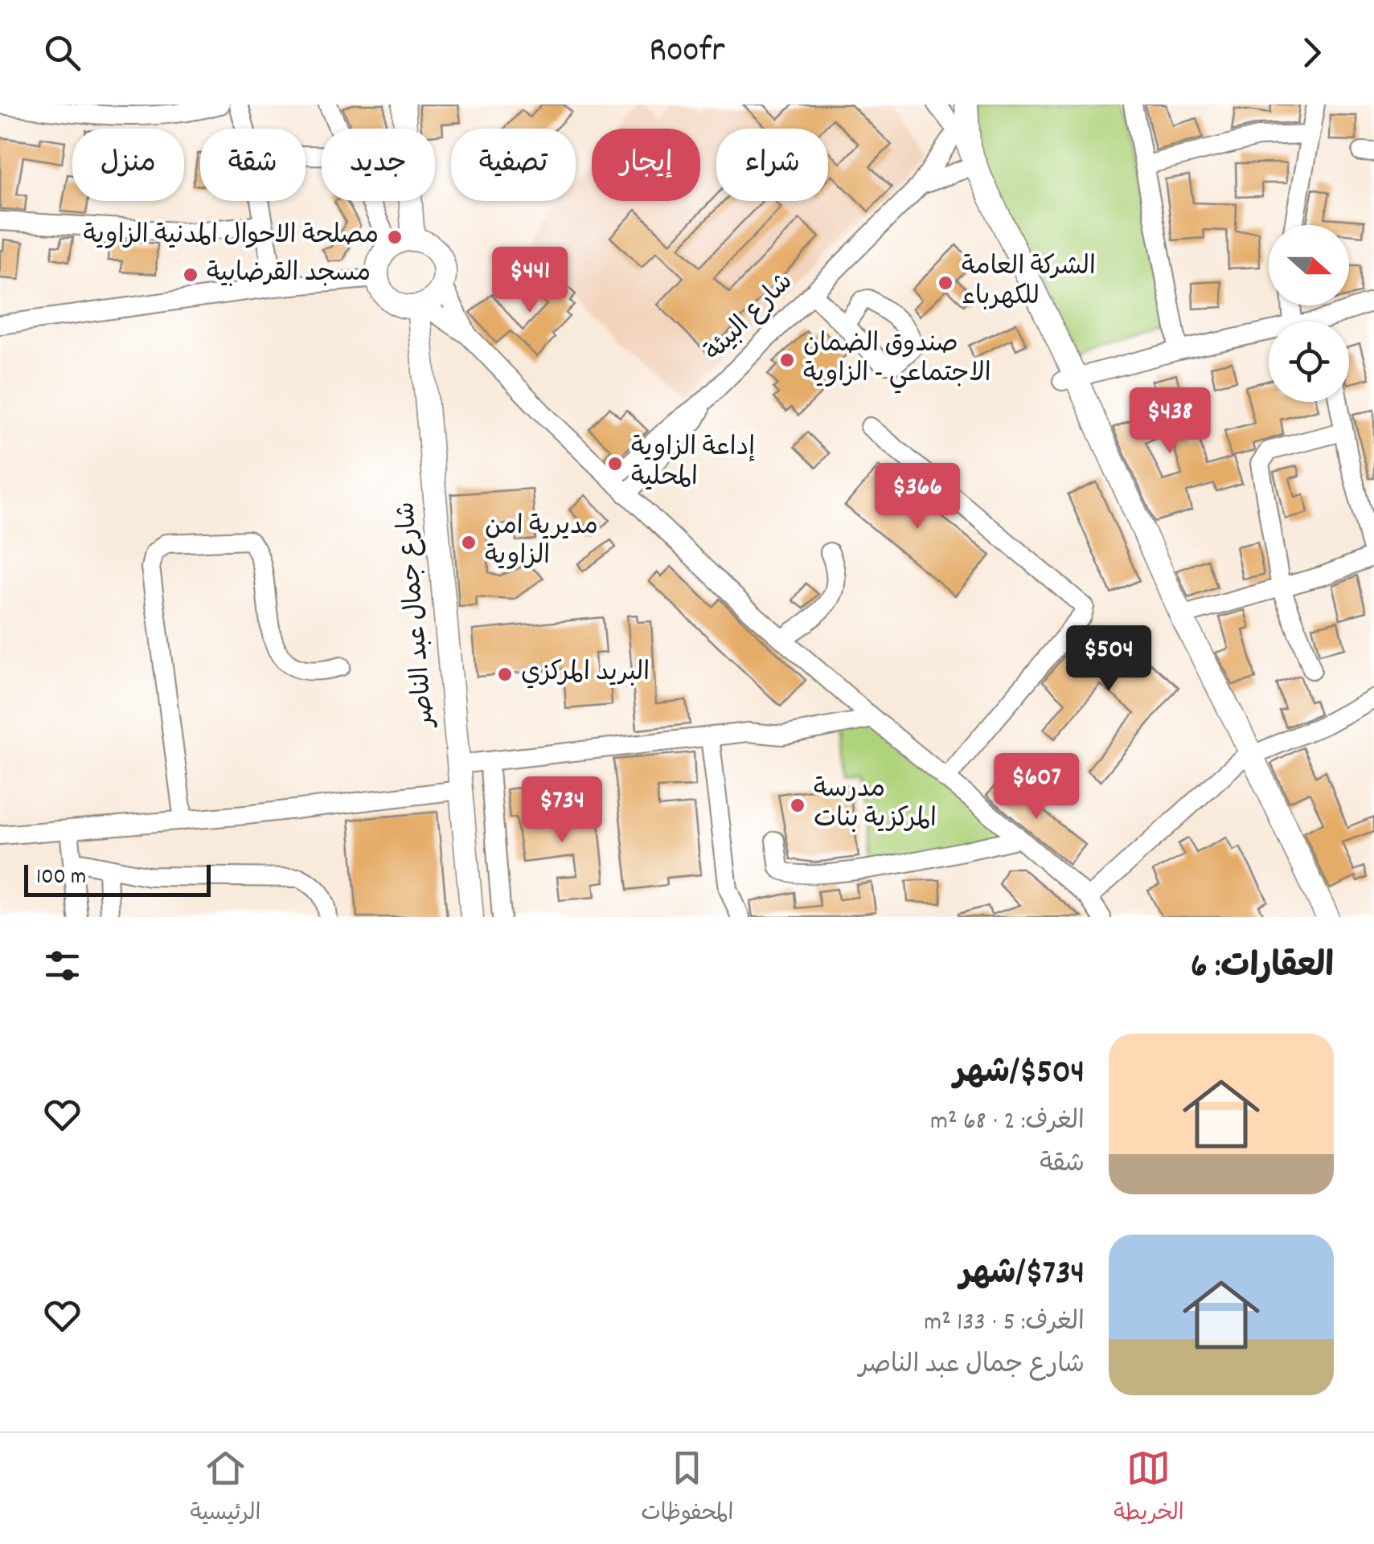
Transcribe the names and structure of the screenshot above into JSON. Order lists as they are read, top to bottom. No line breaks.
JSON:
{"streets":{"main road":["شارع جمال عبد الناصر"],"street":["شارع البيئة"]},"places":["مصلحة الاحوال المدنية الزاوية","مسجد القرضابية","الشركة العامة للكهرباء","صندوق الضمان الاجتماعي - الزاوية","إداعة الزاوية المحلية","مديرية امن الزاوية","البريد المركزي","مدرسة المركزية بنات"],"scale_bar":"100 m","north":"right","page":{"header":"Roofr","chip":["شراء","إيجار","تصفية","جديد","شقة","منزل"],"price":["$441","$438","$366","$504","$607","$734"],"scale":"100 m","heading":"العقارات: 6","list":[{"name":"$504/شهر","note":"الغرف: 2 · 68 m² · شقة"},{"name":"$734/شهر","note":"الغرف: 5 · 133 m² · شارع جمال عبد الناصر"}],"tabs":["الخريطة","المحفوظات","الرئيسية"]}}
